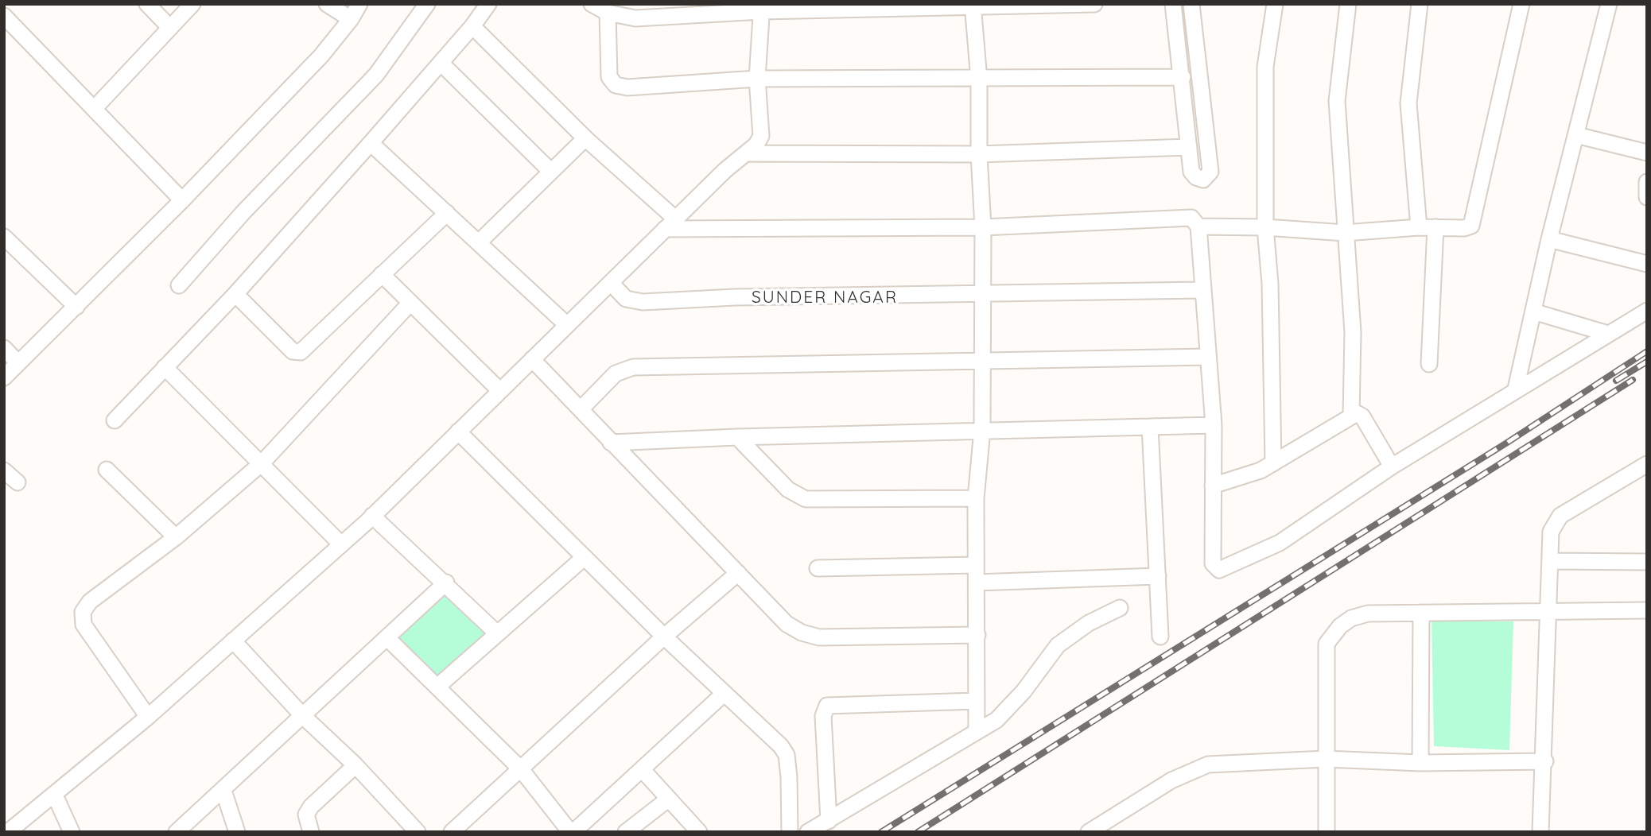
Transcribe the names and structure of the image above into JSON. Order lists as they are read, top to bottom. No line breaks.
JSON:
{"districts":["SUNDER NAGAR"]}
